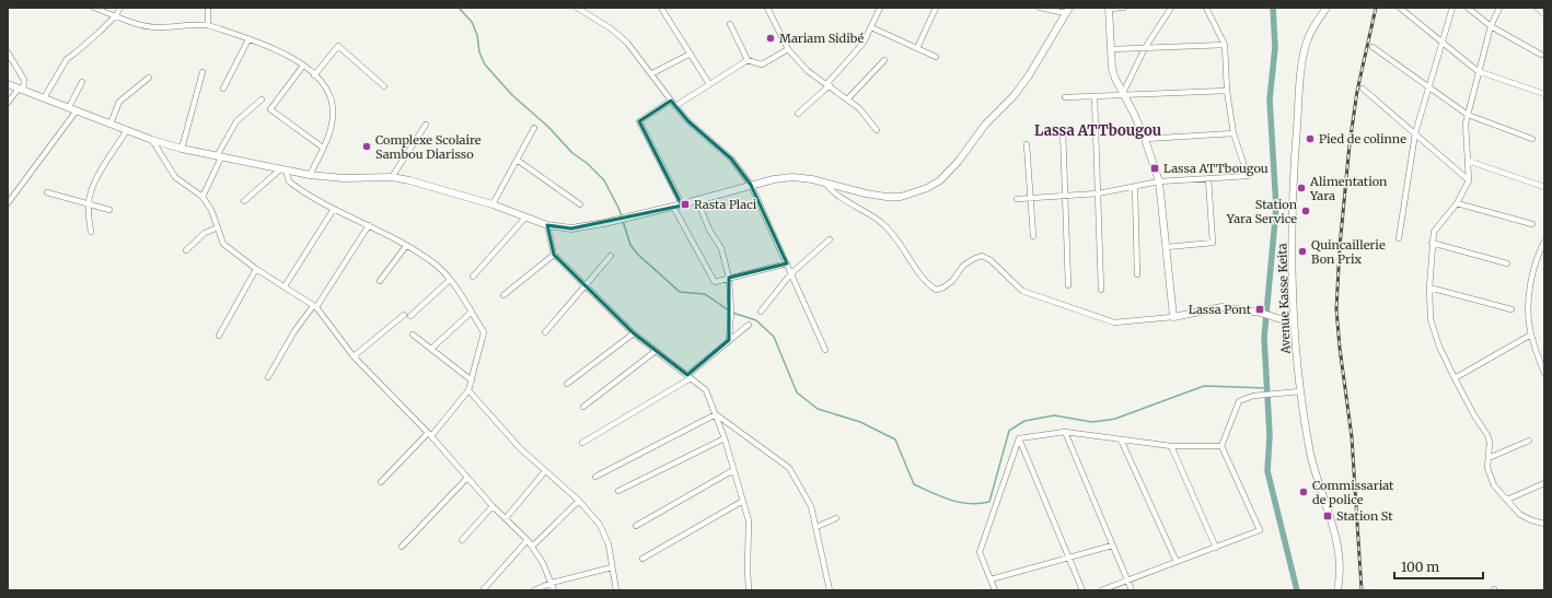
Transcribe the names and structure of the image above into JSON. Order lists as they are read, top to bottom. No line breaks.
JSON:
{"streets":{"street":["Avenue Kasse Keita"]},"districts":["Lassa ATTbougou"],"places":{"other":["Mariam Sidibé","Pied de colinne","Complexe Scolaire Sambou Diarisso","Alimentation Yara","Station Yara Service","Quincaillerie Bon Prix","Commissariat de police"],"transit":["Lassa ATTbougou","Rasta Placi","Lassa Pont","Station St"]},"scale_bar":"100 m"}
